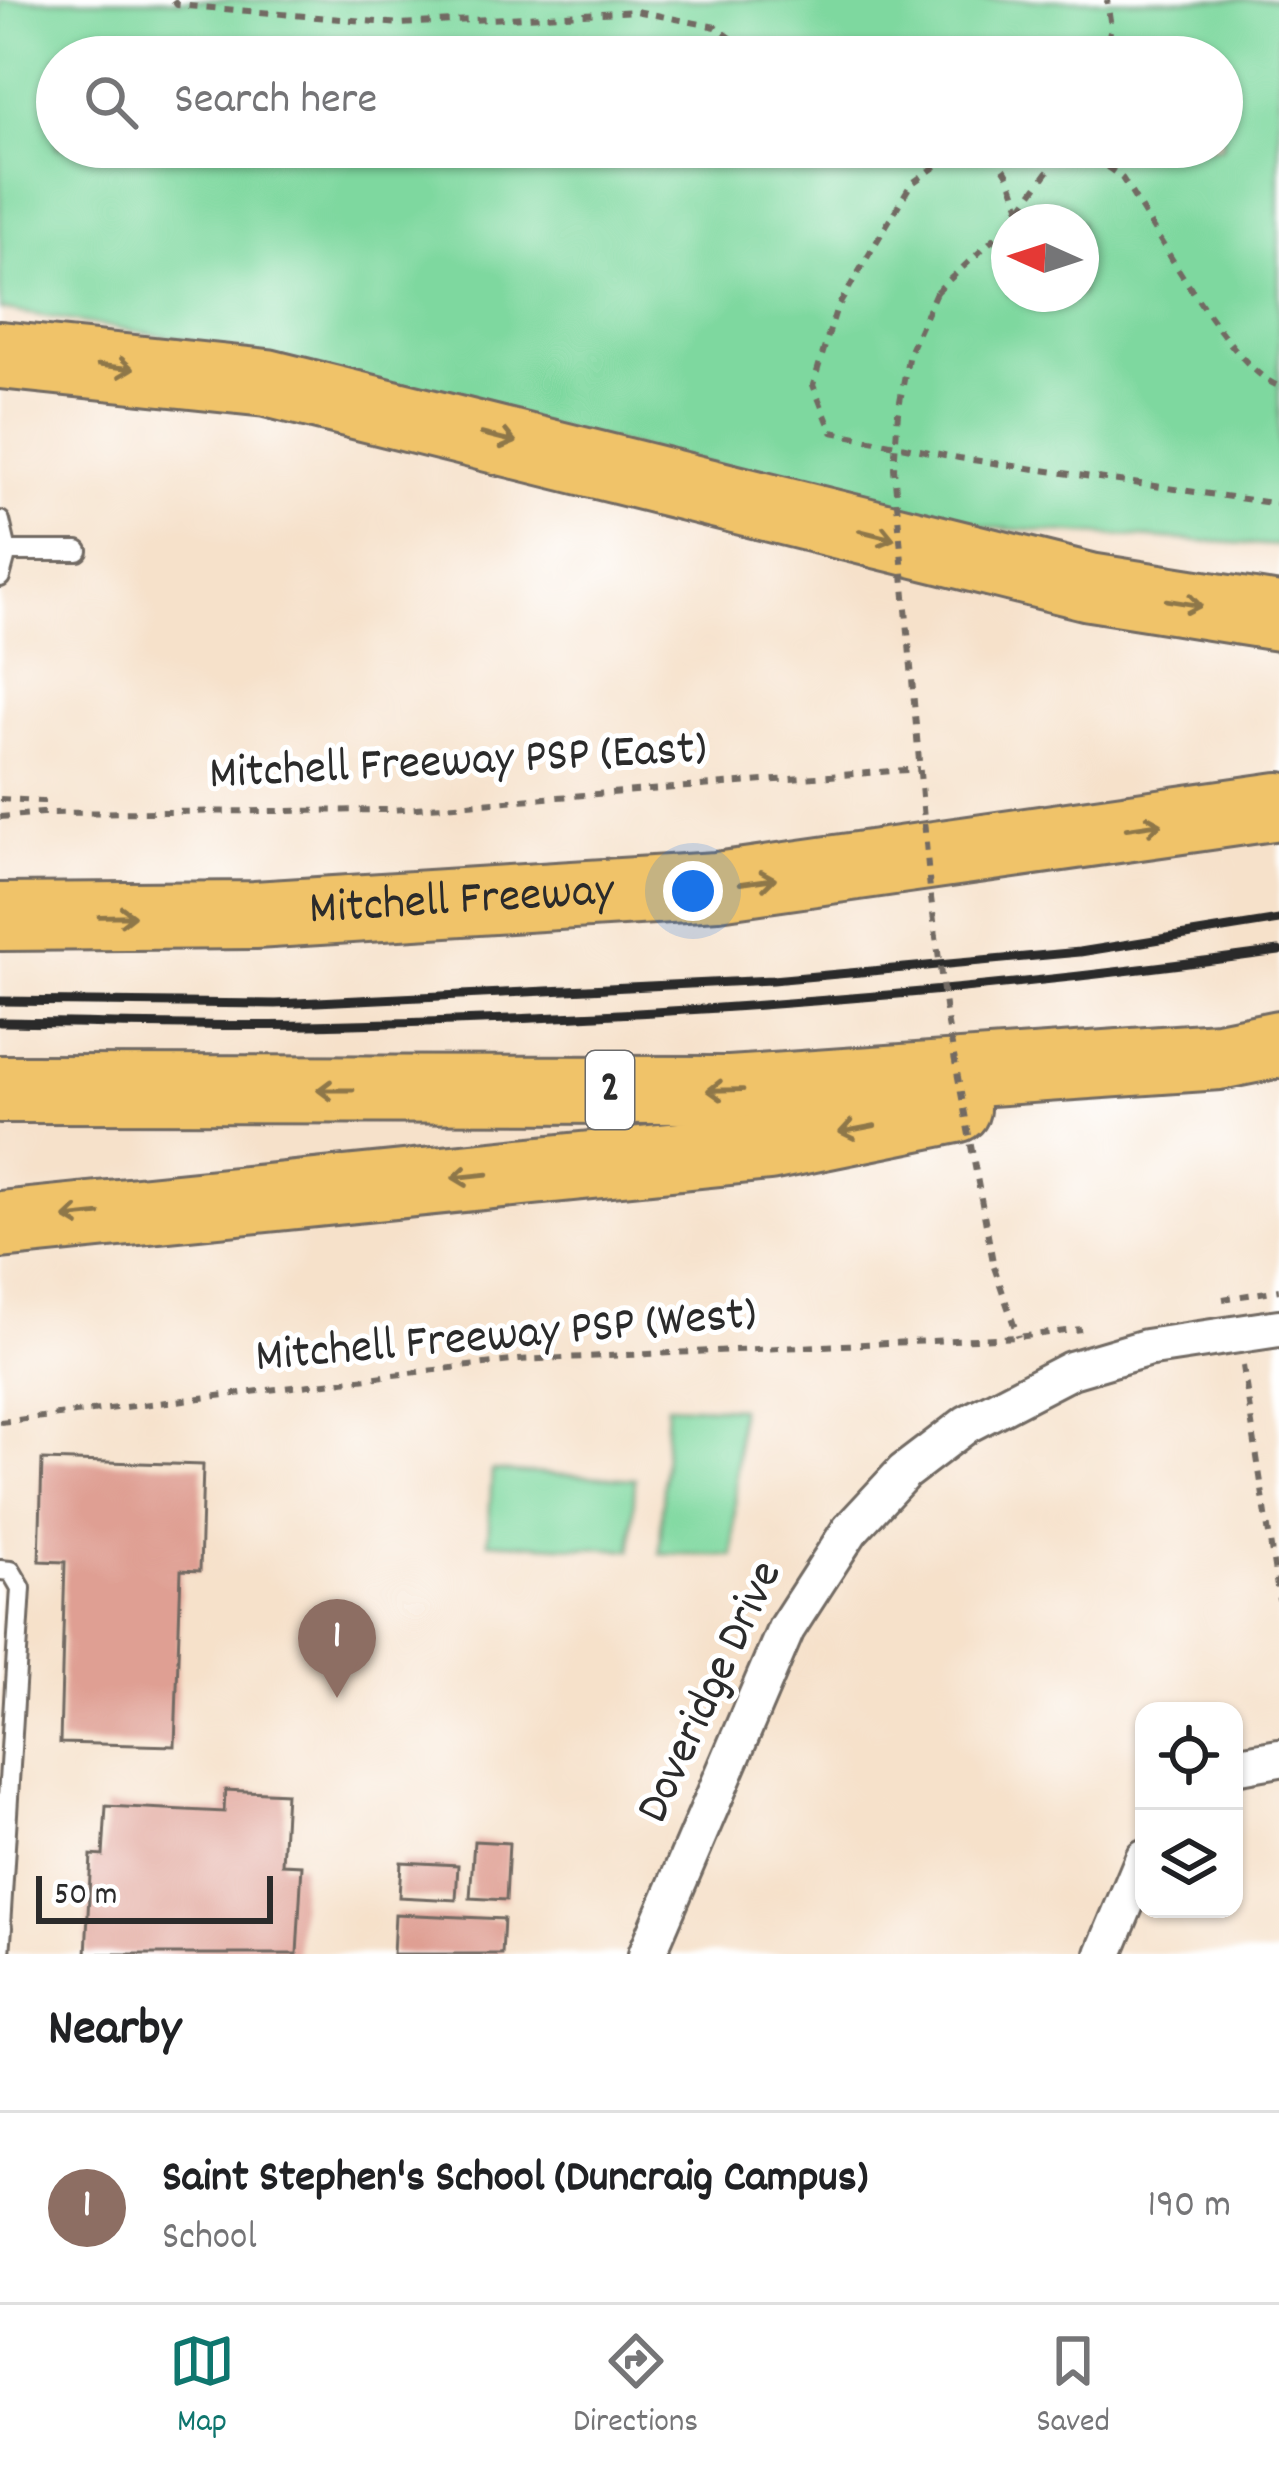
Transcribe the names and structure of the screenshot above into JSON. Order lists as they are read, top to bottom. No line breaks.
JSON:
{"streets":{"highway":["Mitchell Freeway","2"],"street":["Doveridge Drive"],"path":["Mitchell Freeway PSP (East)","Mitchell Freeway PSP (West)"]},"crossings":[["Mitchell Freeway PSP (East)","Mitchell Freeway PSP (West)"]],"scale_bar":"50 m","north":"left","page":{"search":"Search here","pins":"1","scale":"50 m","heading":"Nearby","list":[{"mark":"1","name":"Saint Stephen's School (Duncraig Campus)","note":"School","value":"190 m"}],"nav":["Map","Directions","Saved"]}}
